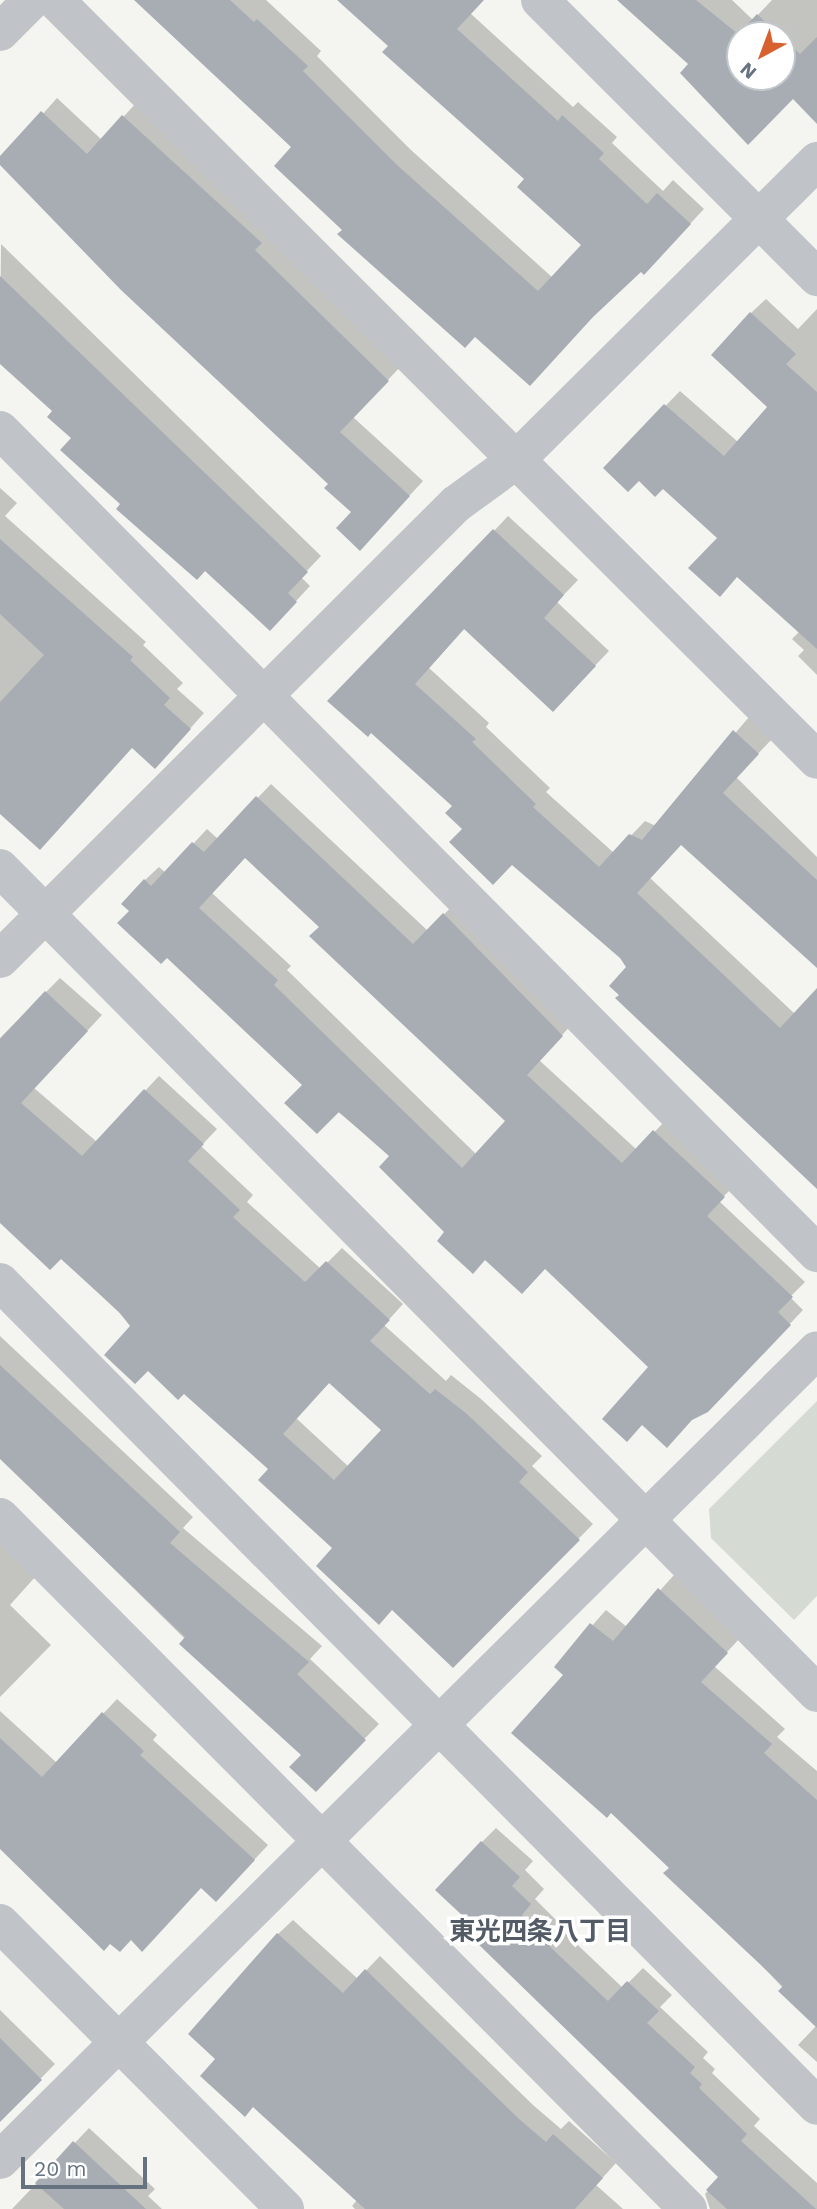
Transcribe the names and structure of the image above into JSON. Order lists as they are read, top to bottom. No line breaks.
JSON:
{"districts":["東光四条八丁目"],"scale_bar":"20 m","north":"bottom left"}
